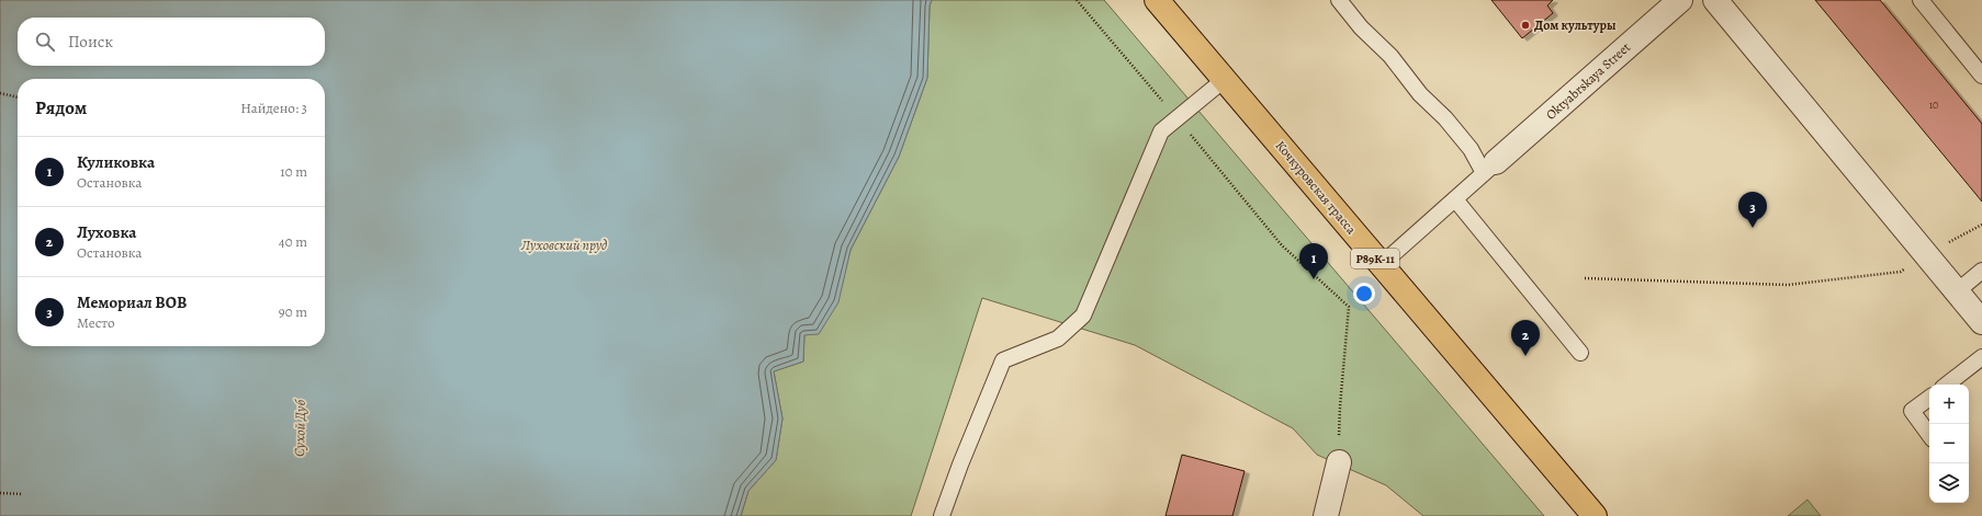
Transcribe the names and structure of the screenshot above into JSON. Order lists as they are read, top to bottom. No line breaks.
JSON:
{"streets":{"main road":["Кочкуровская трасса","Р89К-11"],"street":["Oktyabrskaya Street"]},"water":["Луховский пруд","Сухой Дуб"],"places":["Дом культуры"],"house_numbers":["10"],"page":{"search":"Поиск","heading":["Рядом","Найдено: 3"],"list":[{"mark":"1","name":"Куликовка","note":"Остановка","value":"10 m"},{"mark":"2","name":"Луховка","note":"Остановка","value":"40 m"},{"mark":"3","name":"Мемориал ВОВ","note":"Место","value":"90 m"}],"pins":["3","1","2"],"map_buttons":["+","−"]}}
